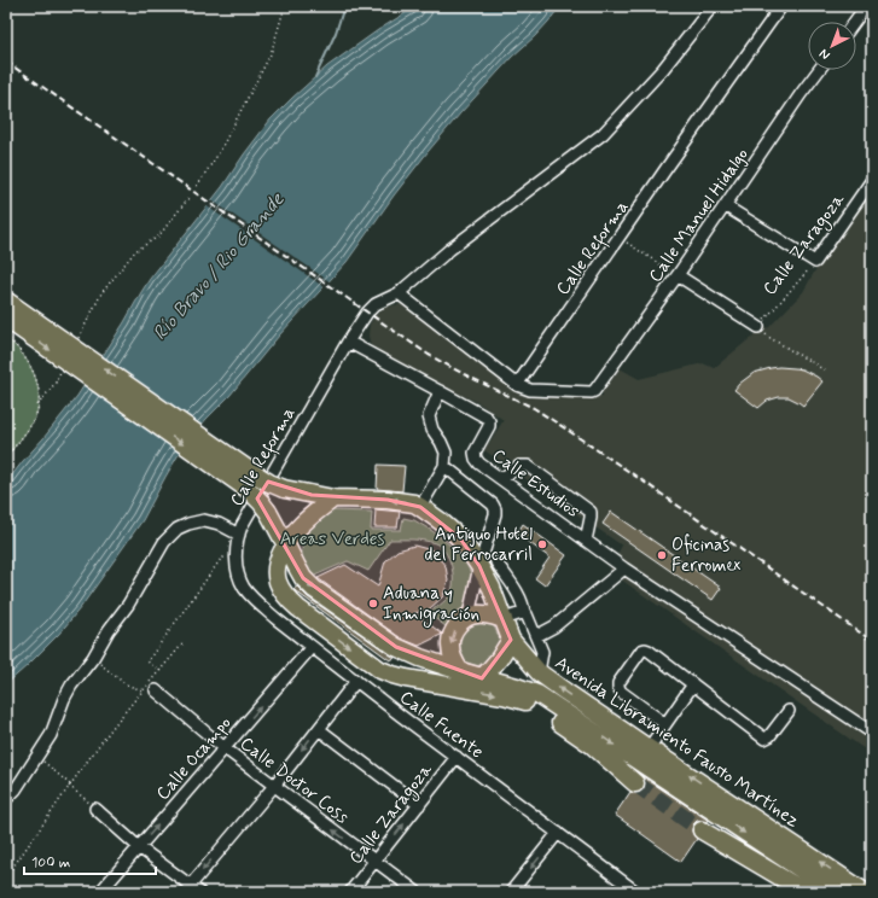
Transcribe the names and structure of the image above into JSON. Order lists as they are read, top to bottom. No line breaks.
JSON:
{"streets":{"highway":["Avenida Libramiento Fausto Martínez"],"street":["Calle Manuel Hidalgo","Calle Zaragoza","Calle Reforma","Calle Estudios","Calle Fuente","Calle Ocampo","Calle Doctor Coss"]},"crossings":[["Calle Manuel Hidalgo","Calle Reforma"],["Calle Zaragoza","Calle Fuente"],["Calle Zaragoza","Calle Doctor Coss"],["Calle Reforma","Calle Estudios"],["Calle Reforma","Calle Fuente"],["Calle Fuente","Calle Ocampo"],["Calle Ocampo","Calle Doctor Coss"]],"water":["Río Bravo / Rio Grande"],"parks":["Areas Verdes"],"places":["Antiguo Hotel del Ferrocarril","Oficinas Ferromex","Aduana y Inmigración"],"scale_bar":"100 m","north":"bottom left"}
